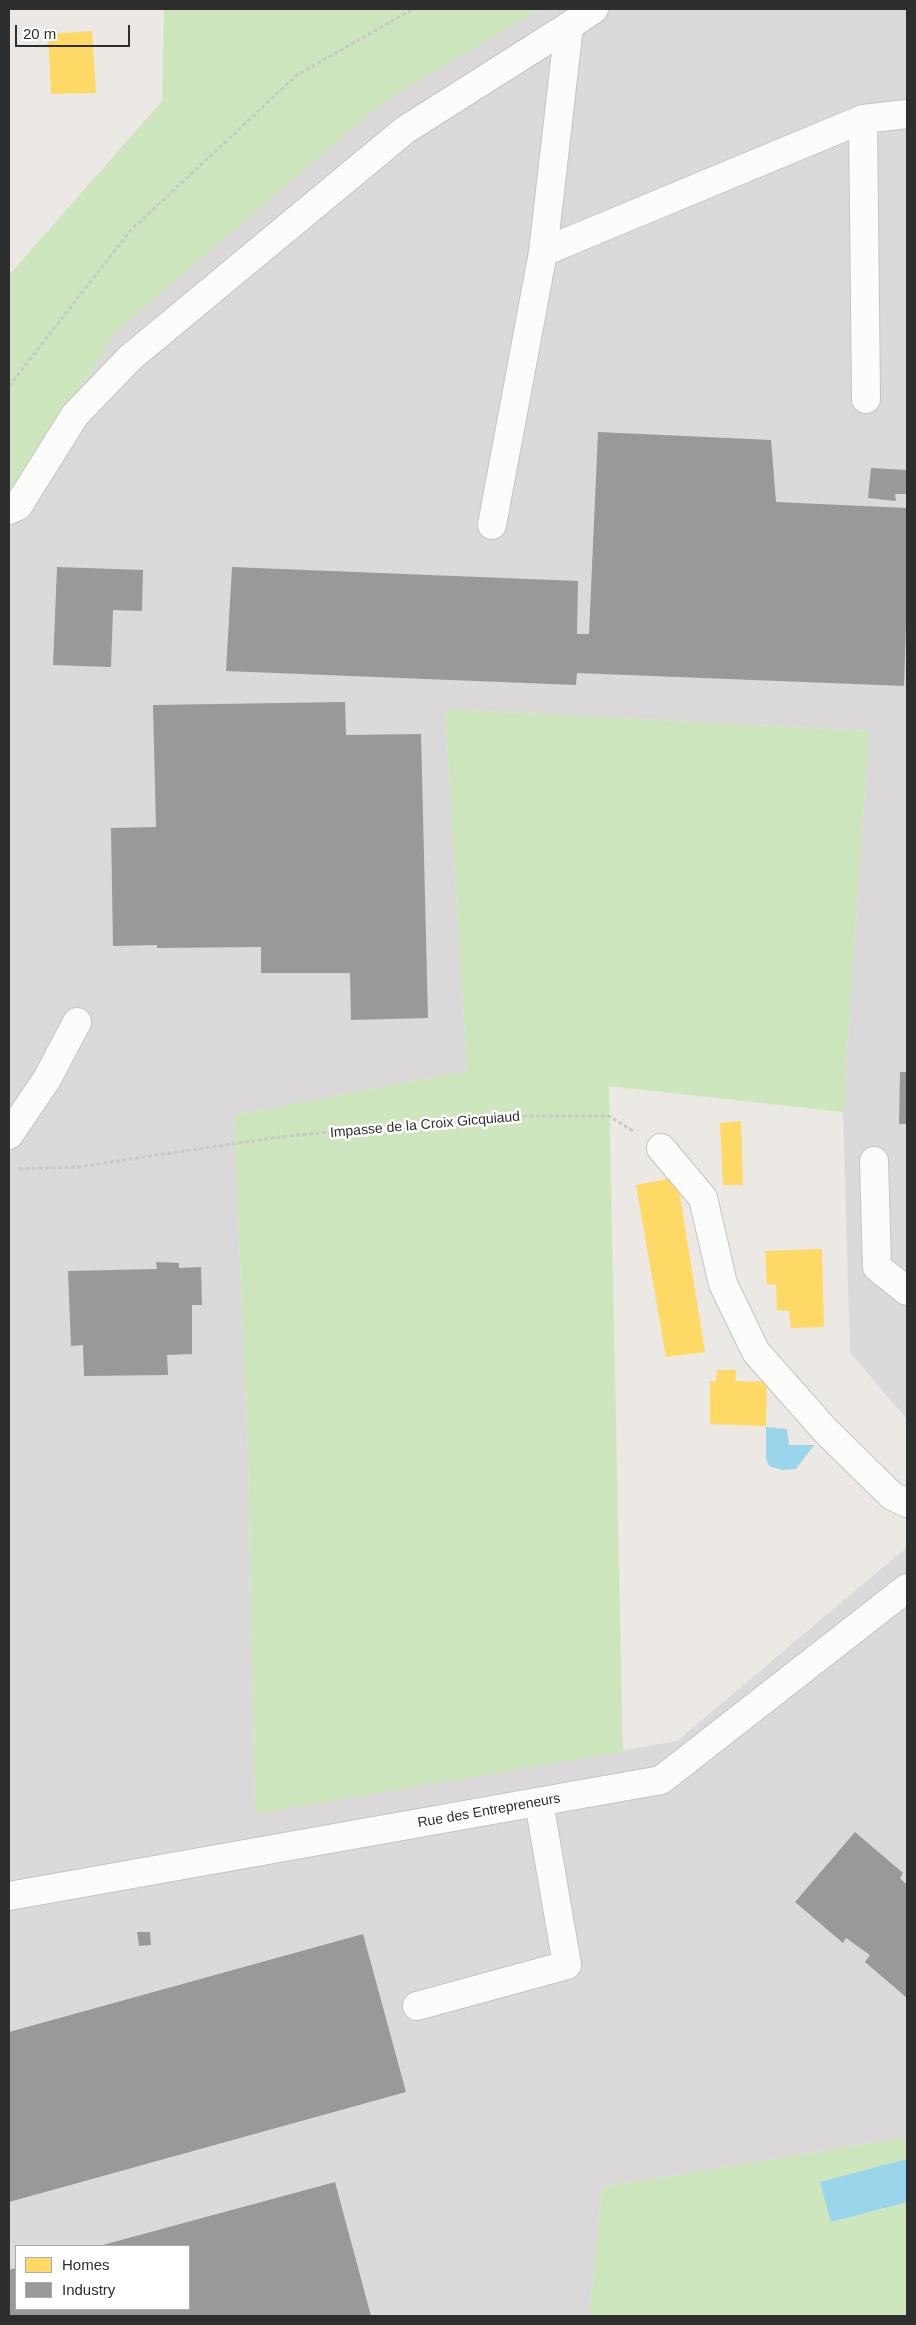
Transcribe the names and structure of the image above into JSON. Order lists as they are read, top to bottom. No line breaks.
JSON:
{"streets":{"street":["Rue des Entrepreneurs"],"path":["Impasse de la Croix Gicquiaud"]},"legend":["Homes","Industry"],"scale_bar":"20 m"}
